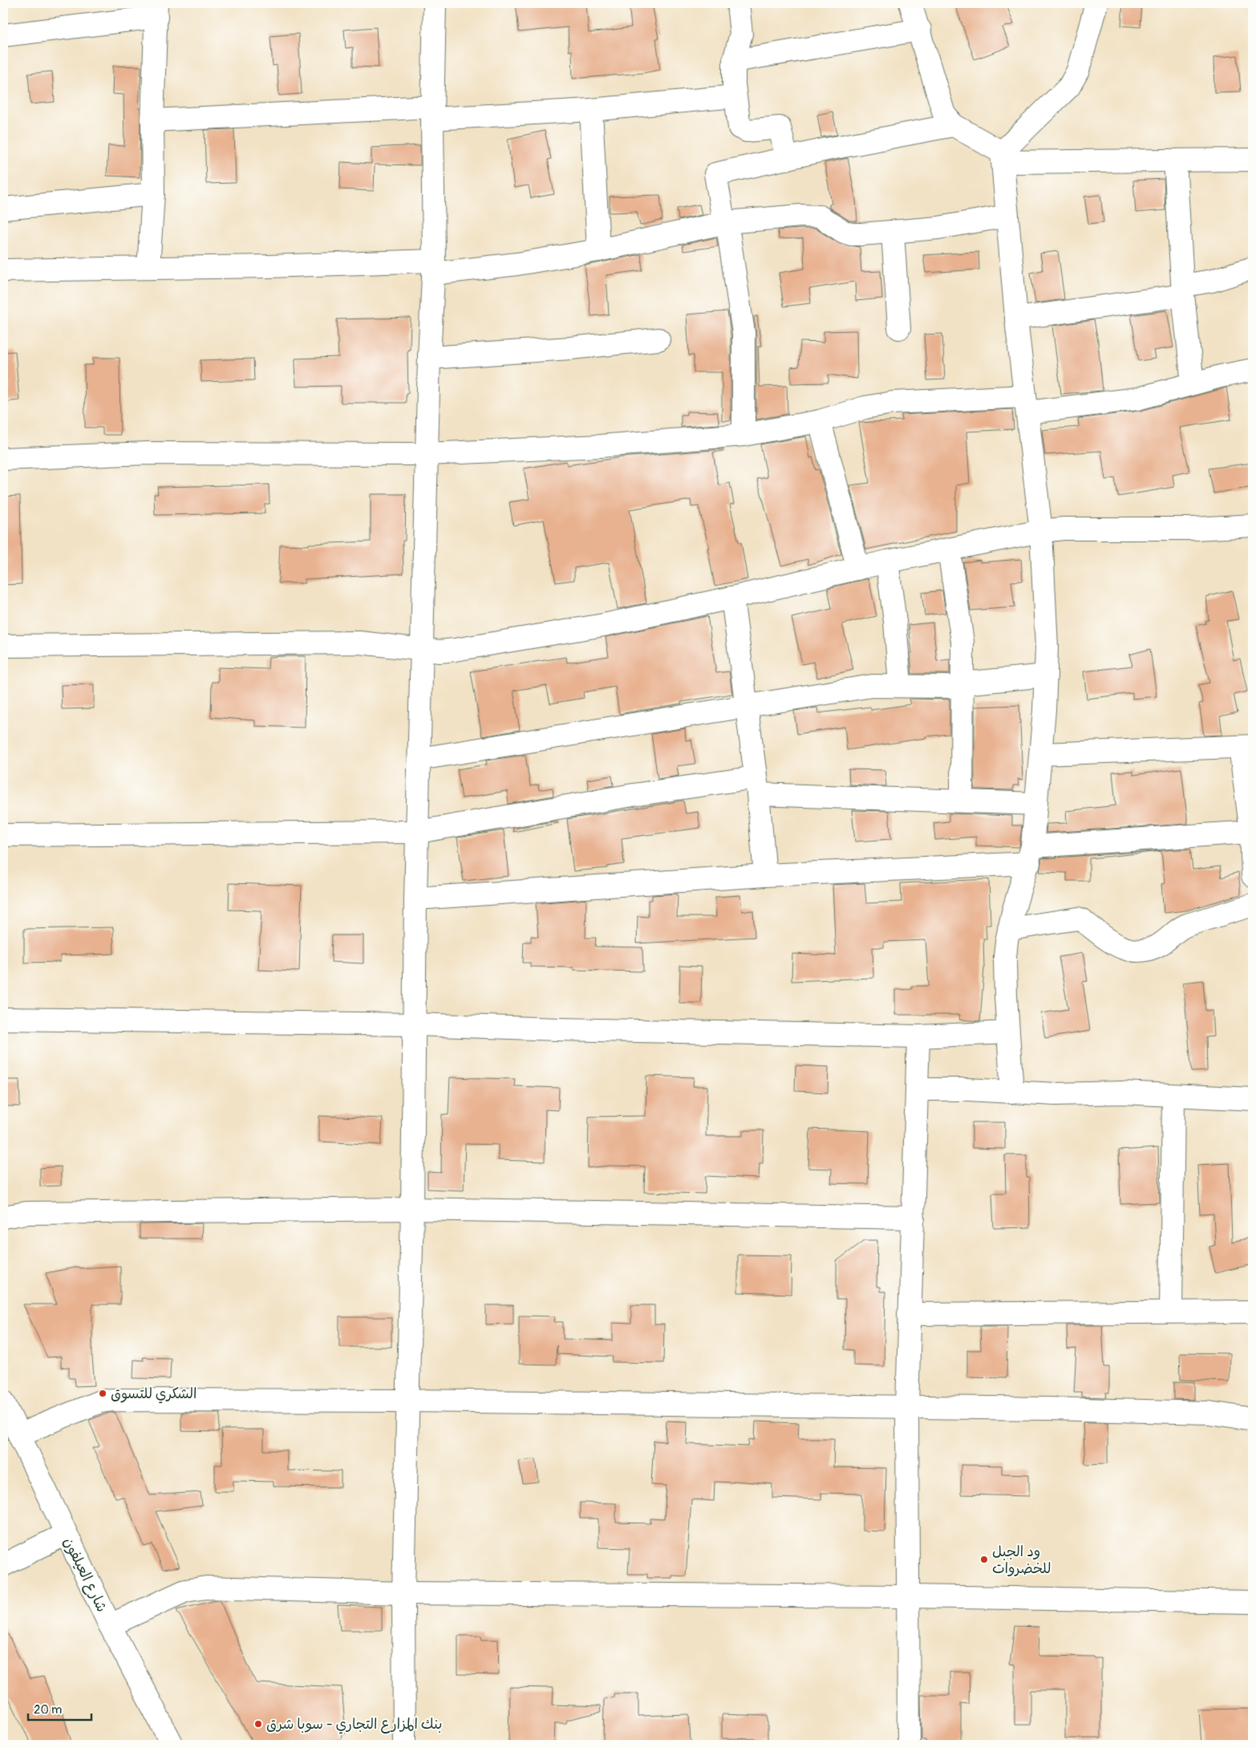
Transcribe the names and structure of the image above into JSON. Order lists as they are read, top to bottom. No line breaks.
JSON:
{"streets":{"main road":["شارع العيلفون"]},"places":["الشكري للتسوق","ود الجبل للخضروات","بنك المزارع التجاري - سوبا شرق"],"scale_bar":"20 m"}
